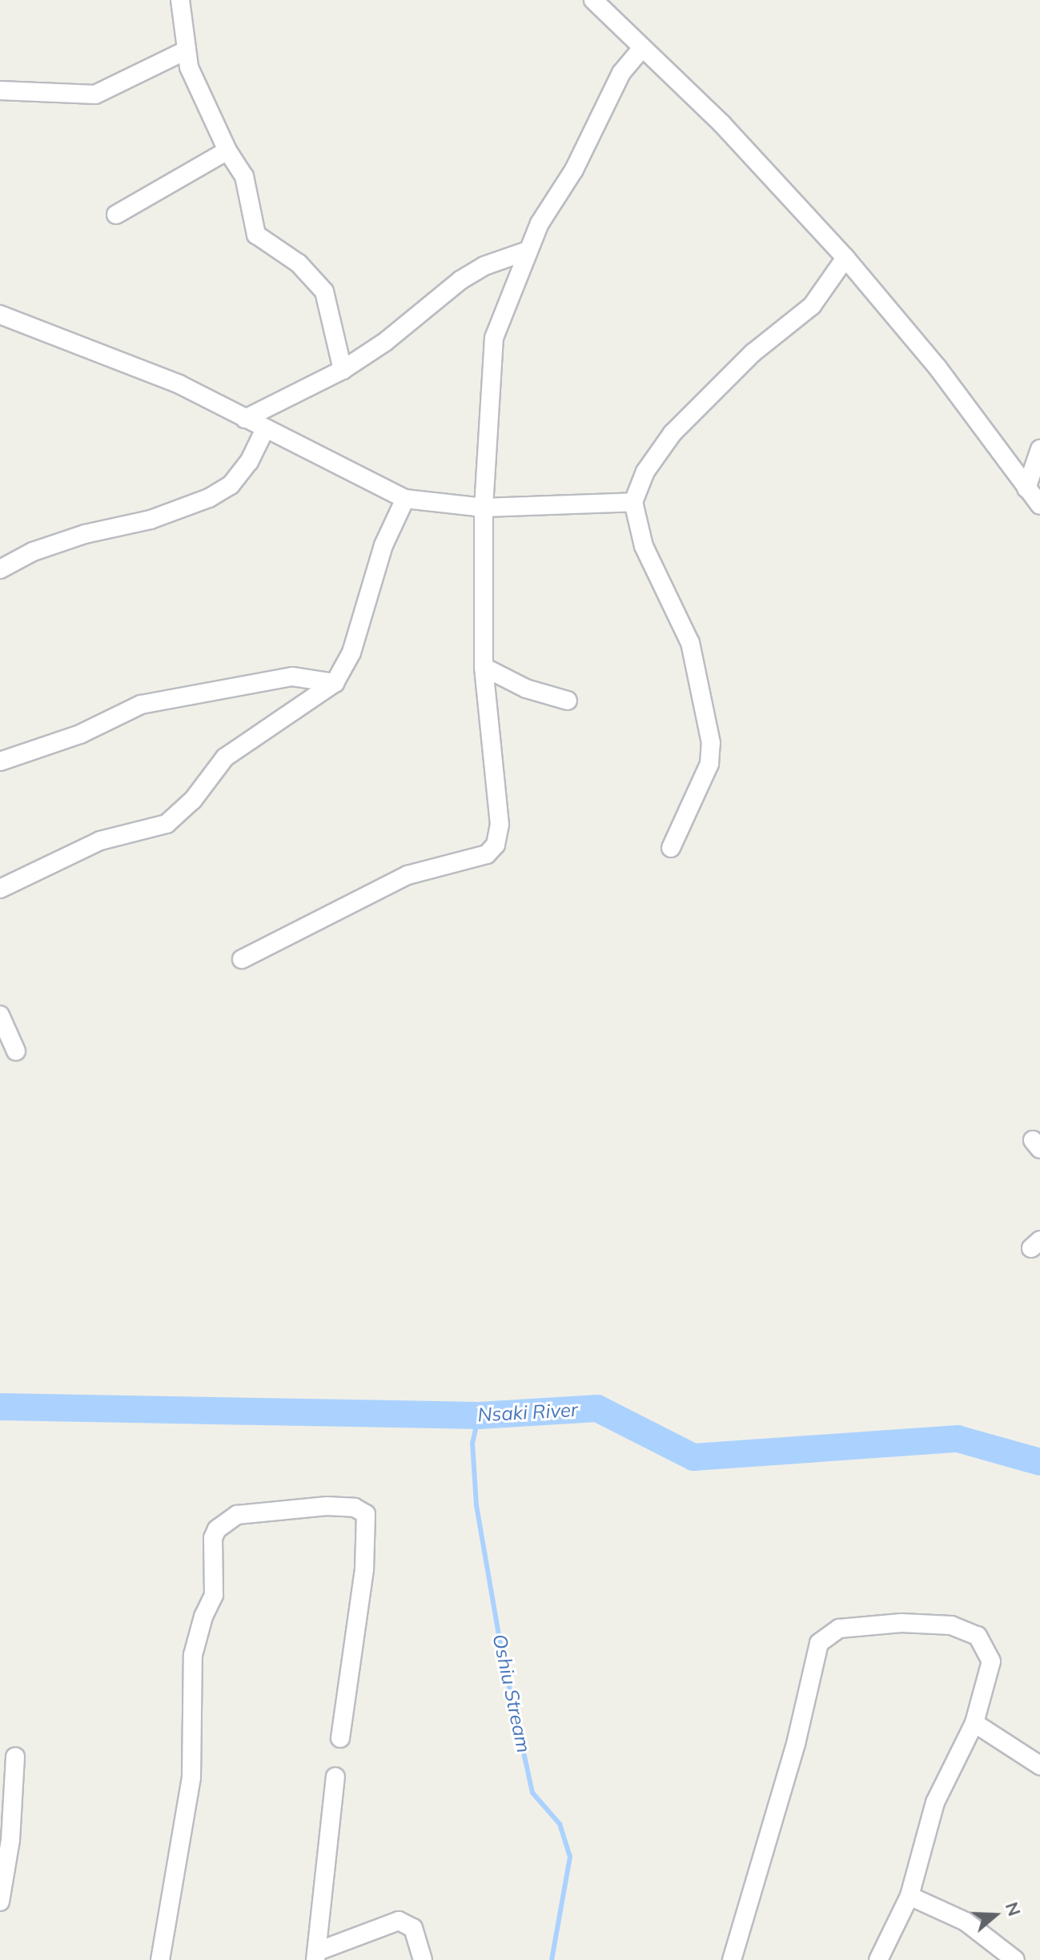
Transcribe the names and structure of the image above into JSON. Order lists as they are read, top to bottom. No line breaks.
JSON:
{"water":["Nsaki River","Oshiu Stream"],"north":"right"}
